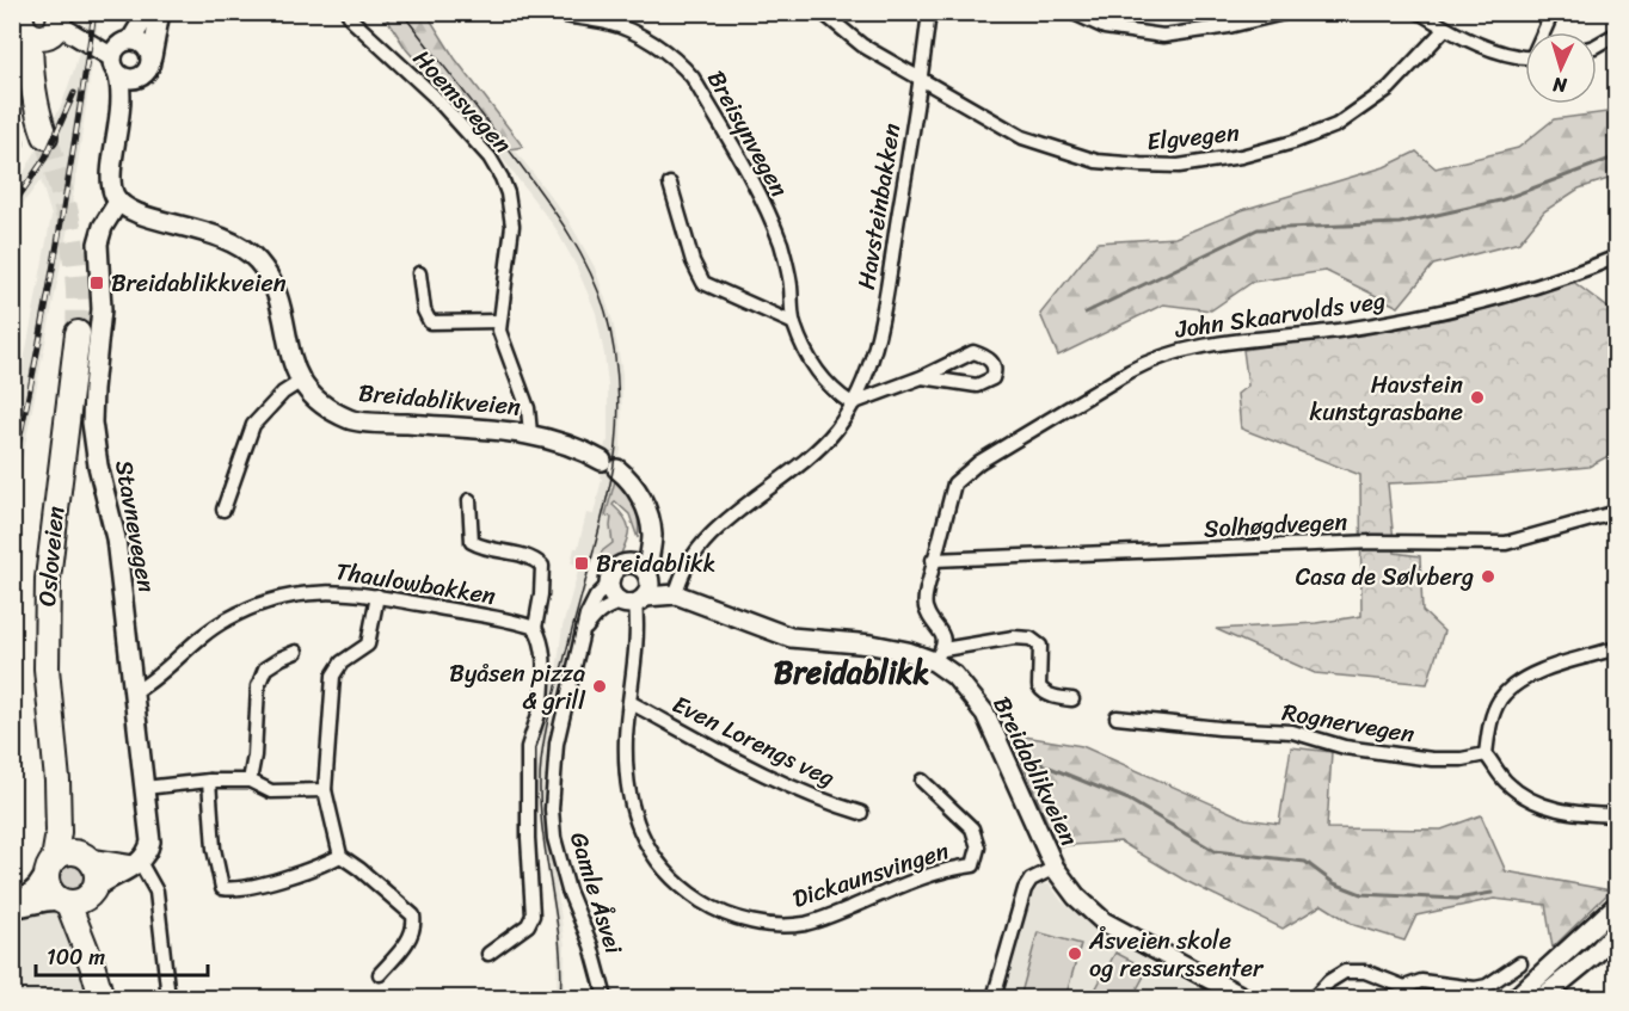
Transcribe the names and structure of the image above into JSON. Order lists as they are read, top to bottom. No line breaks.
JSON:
{"streets":{"highway":["Osloveien"],"street":["Hoemsvegen","Breisynvegen","Elgvegen","Havsteinbakken","John Skaarvolds veg","Breidablikveien","Solhøgdvegen","Stavnevegen","Thaulowbakken","Rognervegen","Even Lorengs veg","Dickaunsvingen","Gamle Åsvei"]},"crossings":[["Hoemsvegen","Breidablikveien"],["Breisynvegen","Havsteinbakken"],["Elgvegen","Havsteinbakken"],["Havsteinbakken","Breidablikveien"],["John Skaarvolds veg","Breidablikveien"],["John Skaarvolds veg","Solhøgdvegen"],["Breidablikveien","Stavnevegen"],["Breidablikveien","Dickaunsvingen"],["Breidablikveien","Gamle Åsvei"],["Stavnevegen","Thaulowbakken"],["Even Lorengs veg","Dickaunsvingen"],["Dickaunsvingen","Gamle Åsvei"]],"districts":["Breidablikk"],"places":{"transit":["Breidablikkveien","Breidablikk"],"other":["Havstein kunstgrasbane","Casa de Sølvberg","Byåsen pizza & grill","Åsveien skole og ressurssenter"]},"scale_bar":"100 m","north":"bottom"}
